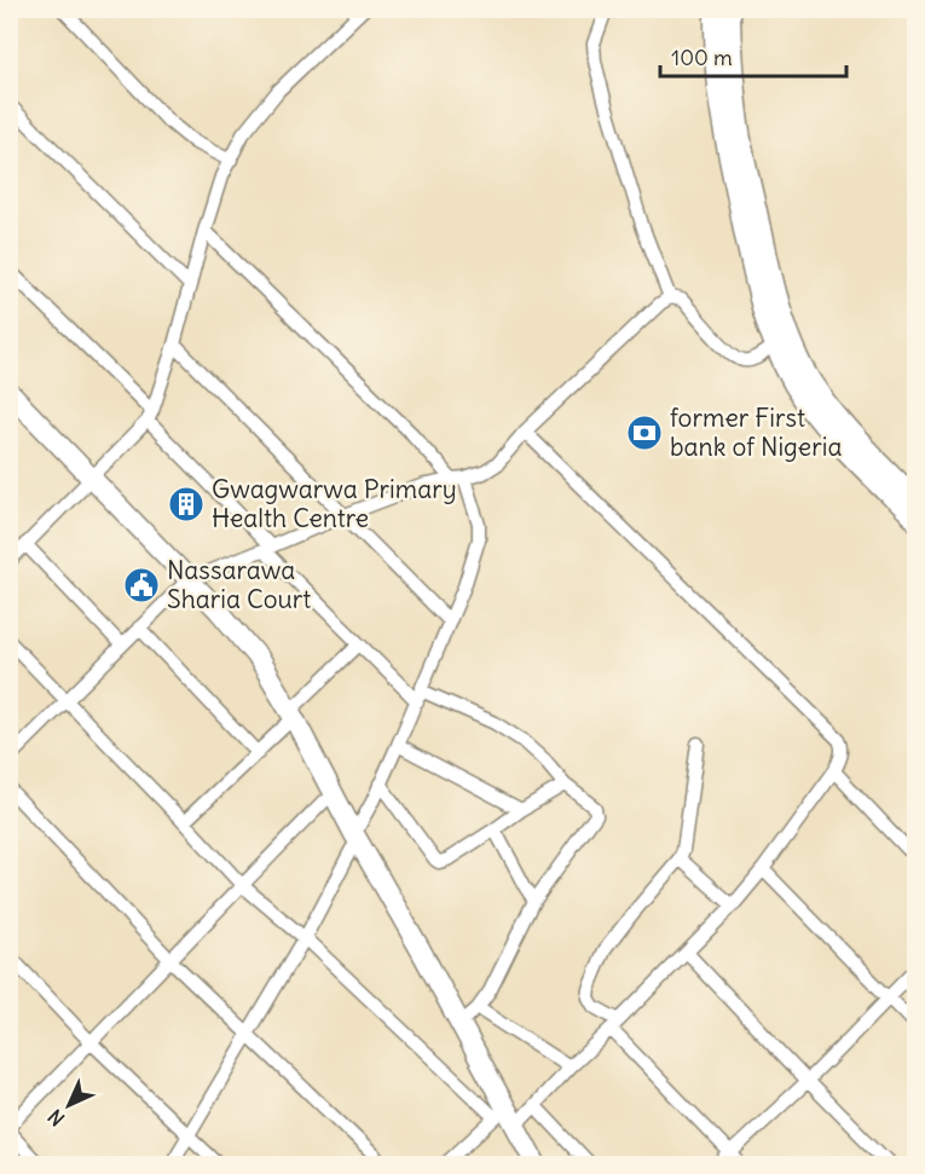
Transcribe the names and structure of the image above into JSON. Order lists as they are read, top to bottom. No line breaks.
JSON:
{"places":{"bank":["former First bank of Nigeria"],"building":["Gwagwarwa Primary Health Centre"],"public building":["Nassarawa Sharia Court"]},"scale_bar":"100 m","north":"bottom left"}
